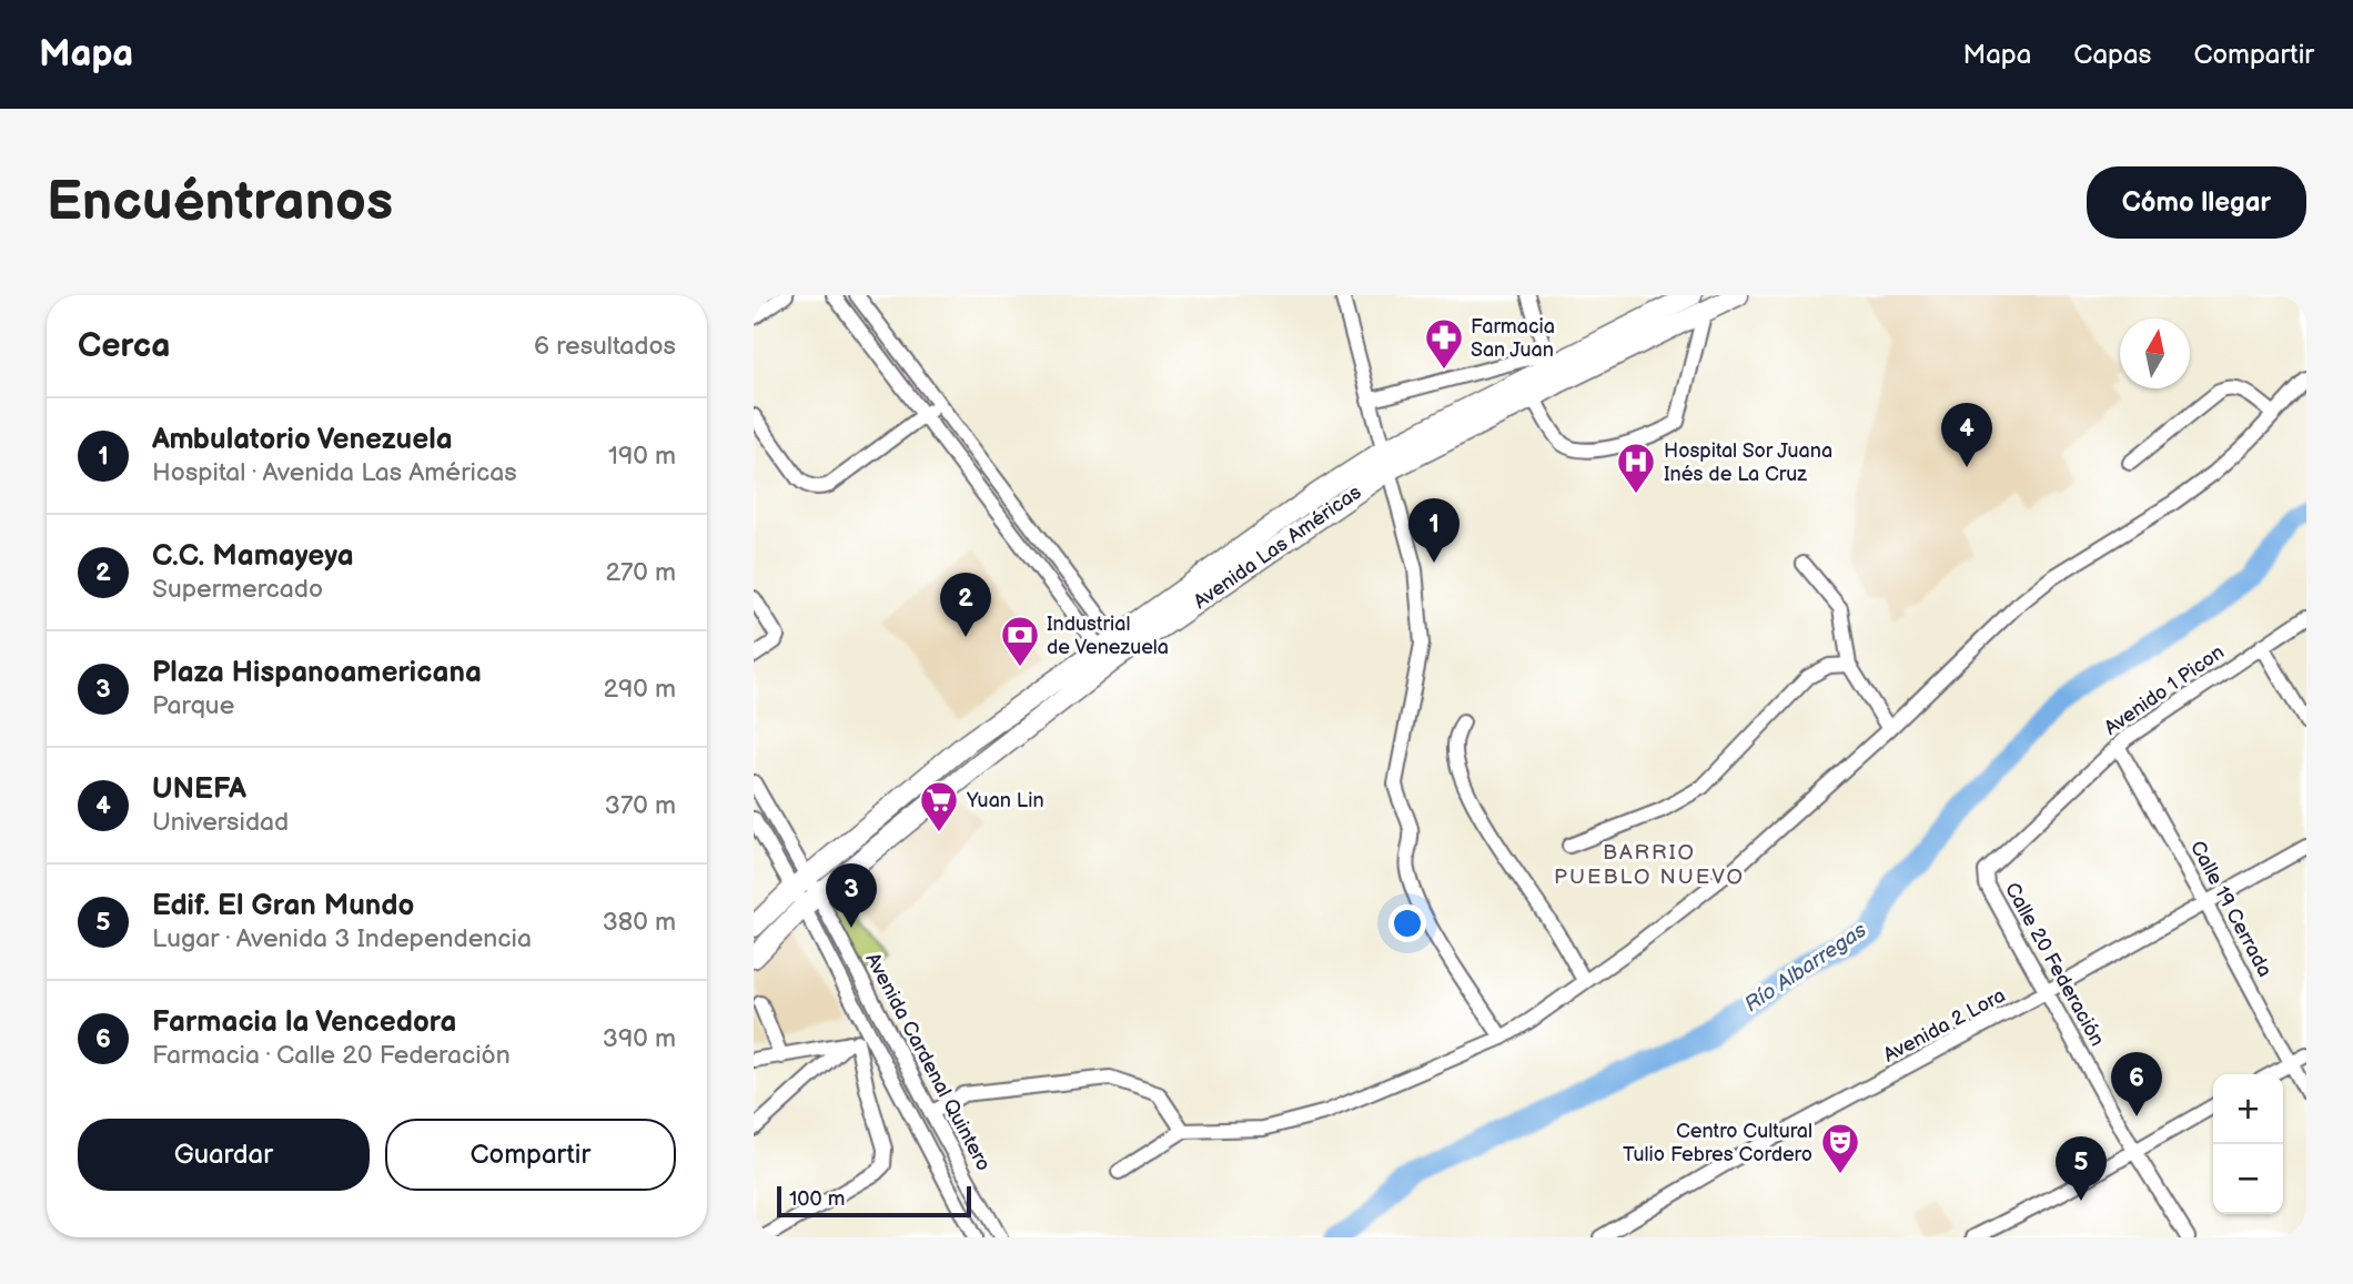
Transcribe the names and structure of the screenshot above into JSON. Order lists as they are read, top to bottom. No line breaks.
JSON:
{"streets":{"street":["Avenida Las Américas","Avenido 1 Picon","Calle 19 Cerrada","Calle 20 Federación","Avenida 2 Lora","Avenida Cardenal Quintero"]},"crossings":[["Avenida Las Américas","Avenida Cardenal Quintero"],["Avenido 1 Picon","Calle 19 Cerrada"],["Avenido 1 Picon","Calle 20 Federación"],["Calle 19 Cerrada","Avenida 2 Lora"],["Calle 20 Federación","Avenida 2 Lora"]],"districts":["BARRIO PUEBLO NUEVO"],"water":["Río Albarregas"],"places":{"pharmacy":["Farmacia San Juan"],"hospital":["Hospital Sor Juana Inés de La Cruz"],"bank":["Industrial de Venezuela"],"supermarket":["Yuan Lin"],"theatre":["Centro Cultural Tulio Febres Cordero"]},"scale_bar":"100 m","north":"top","page":{"header":"Mapa","nav":["Mapa","Capas","Compartir"],"buttons":["Cómo llegar",["Guardar","Compartir"]],"title":"Encuéntranos","heading":["Cerca","6 resultados"],"list":[{"mark":"1","name":"Ambulatorio Venezuela","note":"Hospital · Avenida Las Américas","value":"190 m"},{"mark":"2","name":"C.C. Mamayeya","note":"Supermercado","value":"270 m"},{"mark":"3","name":"Plaza Hispanoamericana","note":"Parque","value":"290 m"},{"mark":"4","name":"UNEFA","note":"Universidad","value":"370 m"},{"mark":"5","name":"Edif. El Gran Mundo","note":"Lugar · Avenida 3 Independencia","value":"380 m"},{"mark":"6","name":"Farmacia la Vencedora","note":"Farmacia · Calle 20 Federación","value":"390 m"}],"pins":["4","1","2","3","6","5"],"map_buttons":["+","−"],"scale":"100 m"}}
